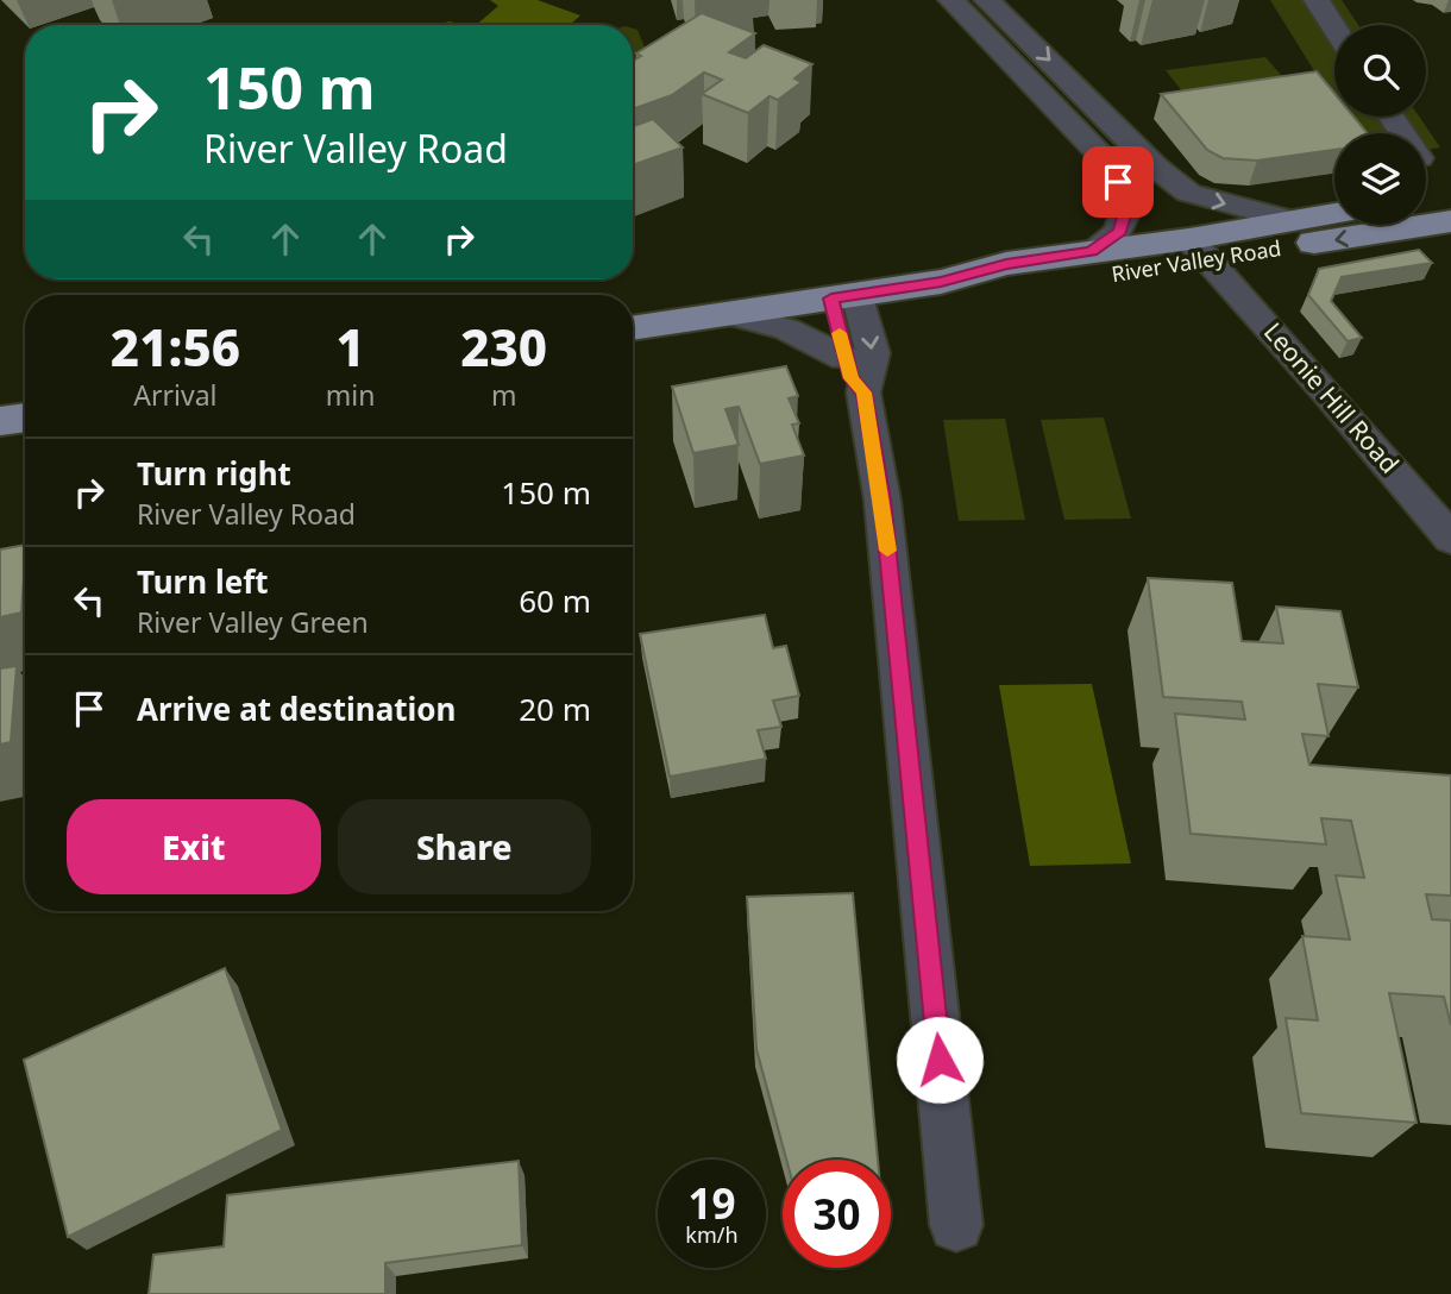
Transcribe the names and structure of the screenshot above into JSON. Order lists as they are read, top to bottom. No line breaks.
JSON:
{"streets":{"main road":["River Valley Road"],"street":["Leonie Hill Road"]},"crossings":[["River Valley Road","Leonie Hill Road"]],"page":{"turn":["150 m","River Valley Road"],"eta":["21:56","Arrival","1","min","230","m"],"list":[{"name":"Turn right","note":"River Valley Road","value":"150 m"},{"name":"Turn left","note":"River Valley Green","value":"60 m"},{"name":"Arrive at destination","value":"20 m"}],"buttons":["Exit","Share"],"speed":"19 km/h","limit":"30"}}
